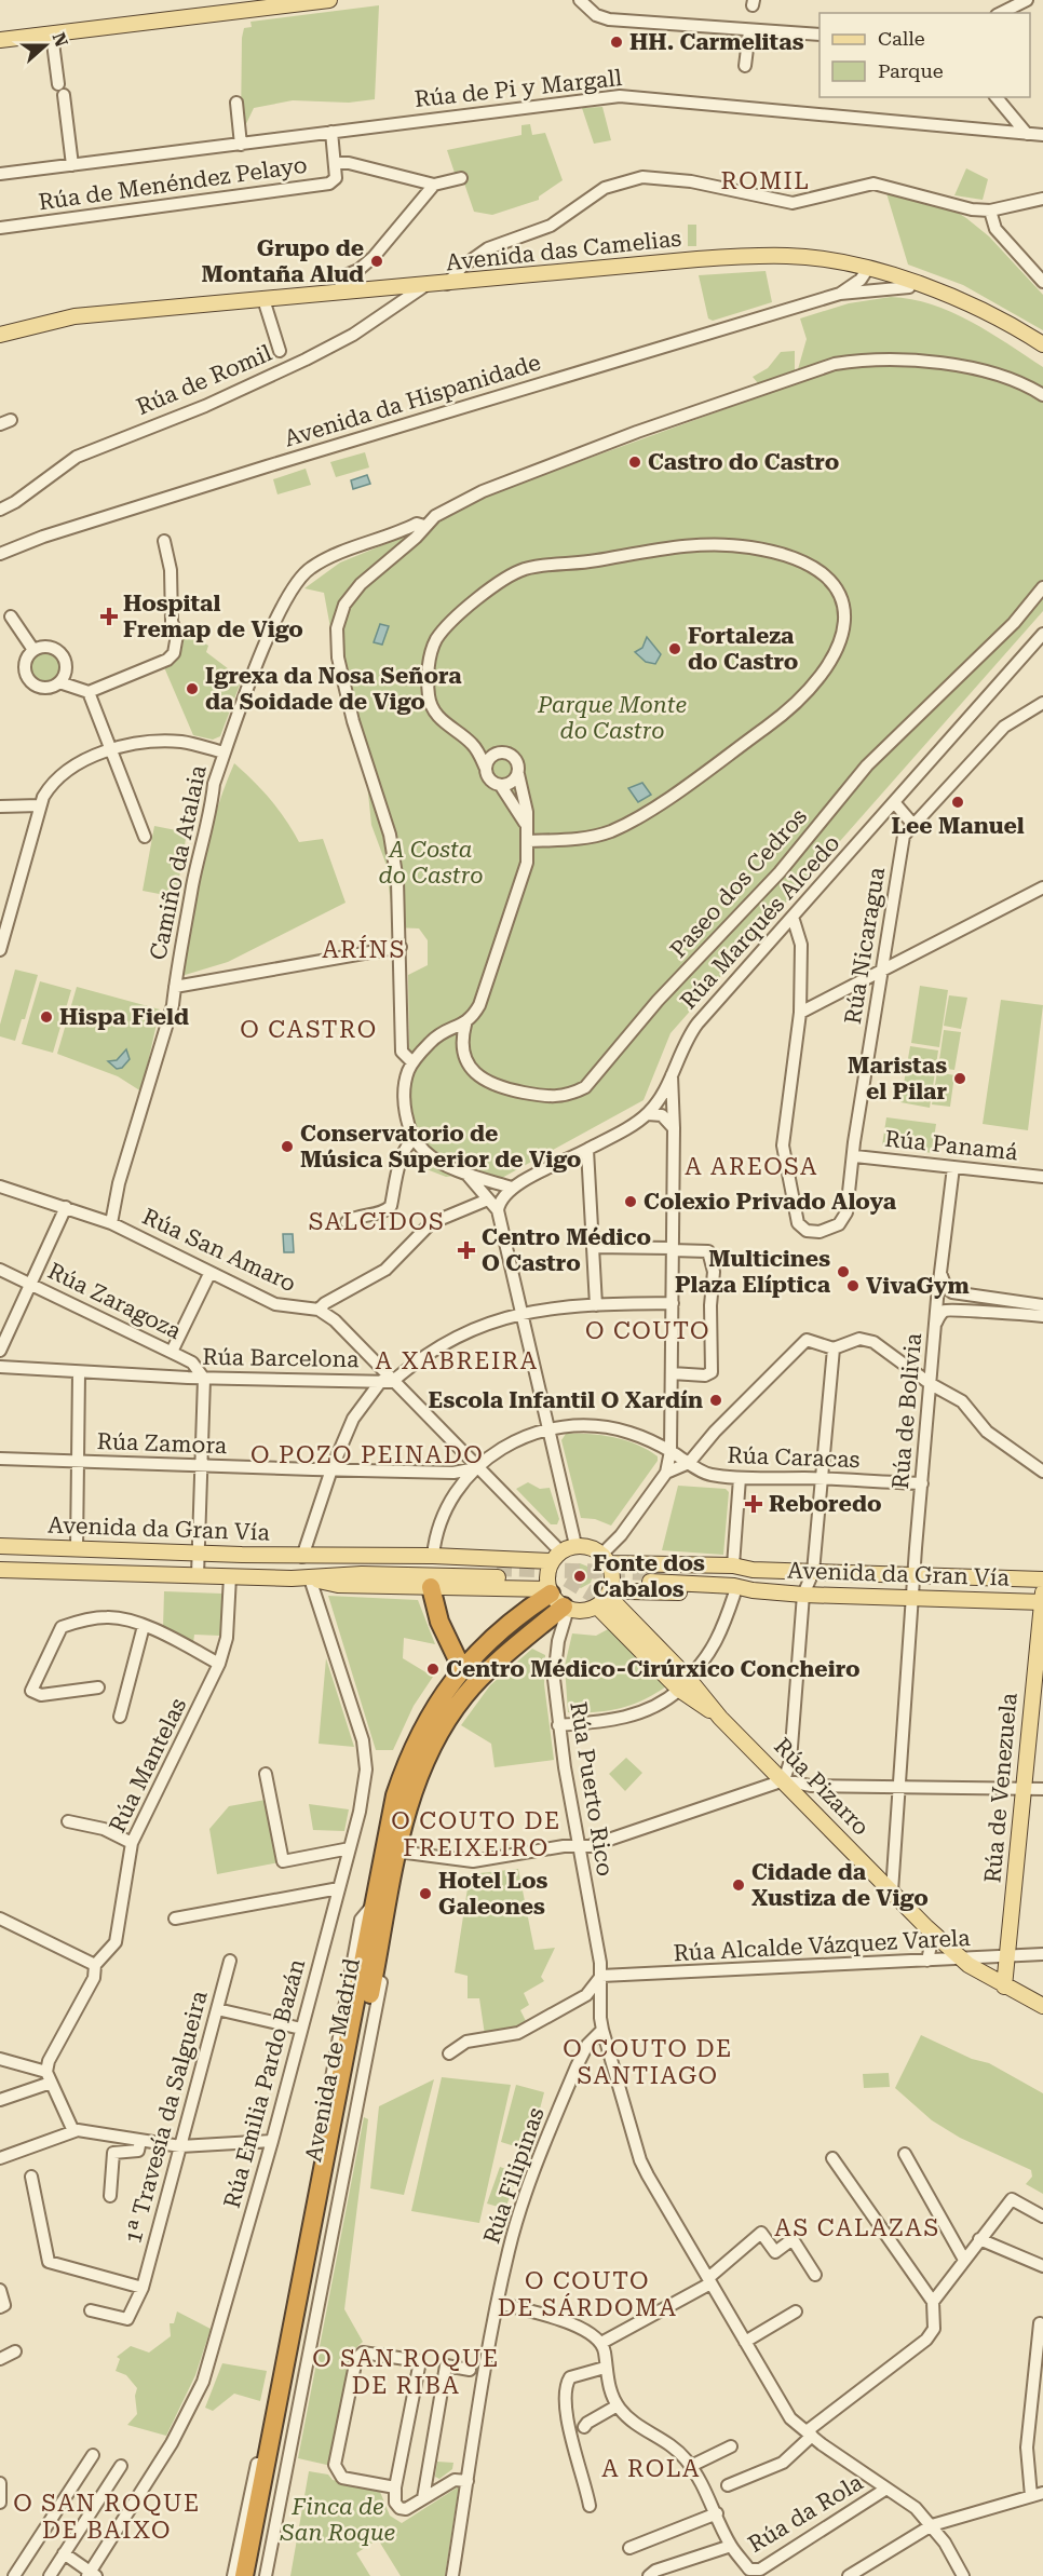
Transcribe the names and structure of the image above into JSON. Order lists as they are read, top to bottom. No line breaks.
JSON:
{"streets":{"highway":["Avenida de Madrid"],"main road":["Avenida das Camelias","Avenida da Gran Vía","Rúa Pizarro","Rúa de Venezuela"],"street":["Rúa de Pi y Margall","Rúa de Menéndez Pelayo","Rúa de Romil","Avenida da Hispanidade","Camiño da Atalaia","Paseo dos Cedros","Rúa Marqués Alcedo","Rúa Nicaragua","Rúa Panamá","Rúa San Amaro","Rúa Zaragoza","Rúa Barcelona","Rúa de Bolivia","Rúa Zamora","Rúa Caracas","Rúa Mantelas","Rúa Puerto Rico","Rúa Alcalde Vázquez Varela","Rúa Emilia Pardo Bazán","1ª Travesía da Salgueira","Rúa Filipinas","Rúa da Rola"]},"crossings":[["Avenida das Camelias","Rúa de Romil"],["Avenida das Camelias","Avenida da Hispanidade"],["Camiño da Atalaia","Rúa San Amaro"],["Rúa Nicaragua","Rúa Panamá"],["Rúa Panamá","Rúa de Bolivia"],["Rúa San Amaro","Rúa Barcelona"],["Rúa San Amaro","Rúa Zamora"],["Rúa San Amaro","Rúa Caracas"],["Rúa San Amaro","Avenida da Gran Vía"],["Rúa San Amaro","Rúa Pizarro"],["Rúa San Amaro","Rúa Puerto Rico"],["Rúa San Amaro","Avenida de Madrid"],["Rúa Zaragoza","Rúa Barcelona"],["Rúa de Bolivia","Rúa Caracas"],["Rúa de Bolivia","Avenida da Gran Vía"],["Rúa de Bolivia","Rúa Pizarro"],["Rúa Zamora","Rúa Caracas"],["Avenida da Gran Vía","Rúa Mantelas"],["Avenida da Gran Vía","Rúa Pizarro"],["Avenida da Gran Vía","Rúa de Venezuela"],["Avenida da Gran Vía","Rúa Puerto Rico"],["Avenida da Gran Vía","Avenida de Madrid"],["Avenida da Gran Vía","Rúa Emilia Pardo Bazán"],["Rúa Pizarro","Rúa de Venezuela"],["Rúa Pizarro","Rúa Puerto Rico"],["Rúa Pizarro","Rúa Alcalde Vázquez Varela"],["Rúa Pizarro","Avenida de Madrid"],["Rúa de Venezuela","Rúa Alcalde Vázquez Varela"],["Rúa Puerto Rico","Rúa Alcalde Vázquez Varela"],["Rúa Puerto Rico","Avenida de Madrid"],["Rúa Puerto Rico","Rúa Filipinas"],["Rúa Puerto Rico","Rúa da Rola"]],"districts":["ROMIL","ARÍNS","O CASTRO","A AREOSA","SALCIDOS","O COUTO","A XABREIRA","O POZO PEINADO","O COUTO DE FREIXEIRO","O COUTO DE SANTIAGO","AS CALAZAS","O COUTO DE SÁRDOMA","O SAN ROQUE DE RIBA","A ROLA","O SAN ROQUE DE BAIXO"],"parks":["Parque Monte do Castro","A Costa do Castro","Finca de San Roque"],"places":{"other":["HH. Carmelitas","Grupo de Montaña Alud","Castro do Castro","Fortaleza do Castro","Igrexa da Nosa Señora da Soidade de Vigo","Lee Manuel","Hispa Field","Maristas el Pilar","Conservatorio de Música Superior de Vigo","Colexio Privado Aloya","Multicines Plaza Elíptica","VivaGym","Escola Infantil O Xardín","Fonte dos Cabalos","Centro Médico-Cirúrxico Concheiro","Cidade da Xustiza de Vigo","Hotel Los Galeones"],"health":["Hospital Fremap de Vigo","Centro Médico O Castro","Reboredo"]},"legend":["Calle","Parque"],"north":"right"}
